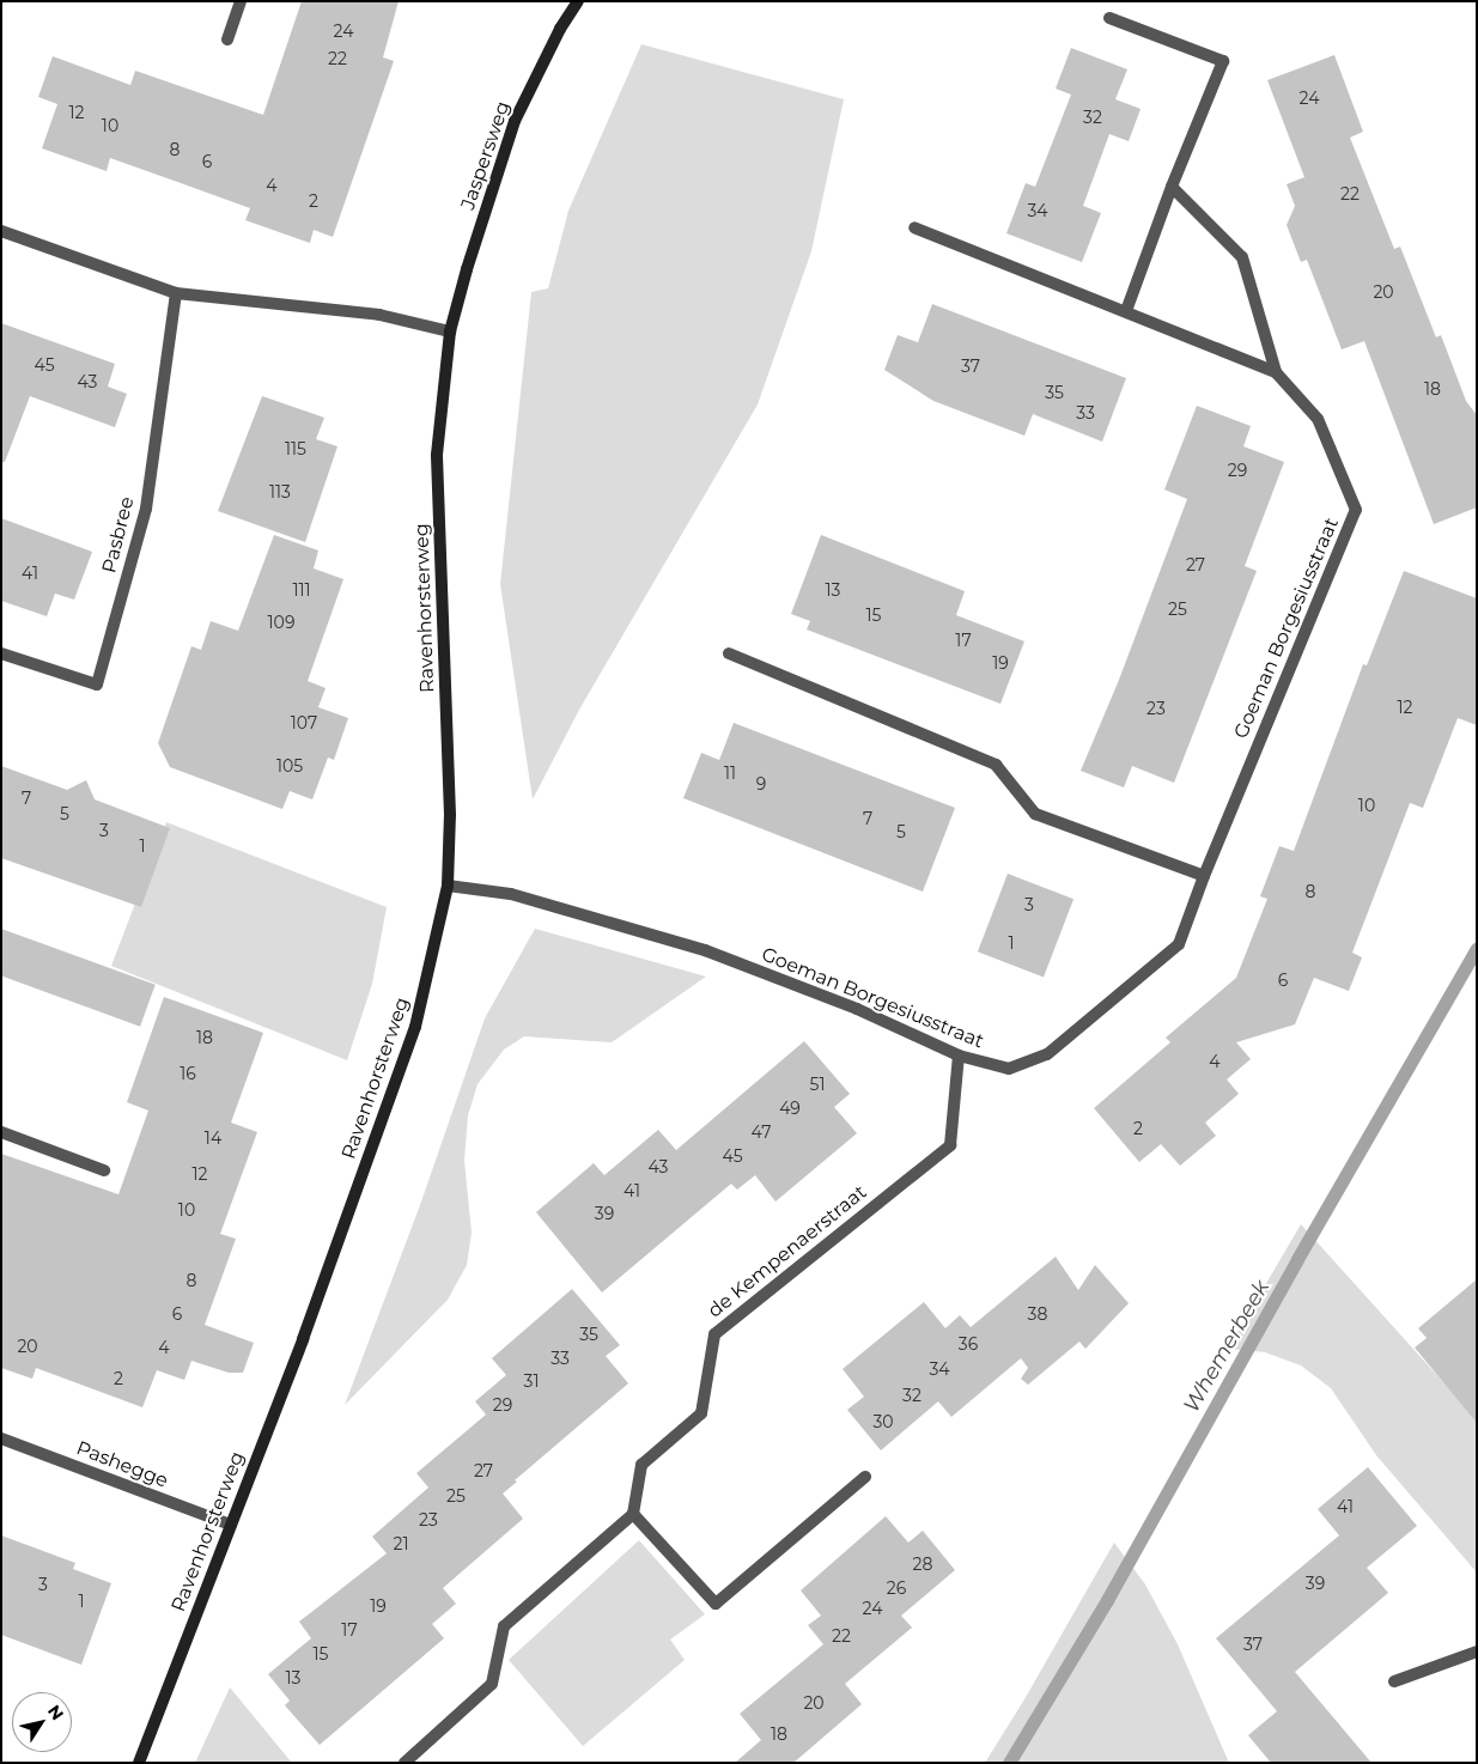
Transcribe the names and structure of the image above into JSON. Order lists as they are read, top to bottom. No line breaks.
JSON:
{"streets":{"street":["Jaspersweg","Pasbree","Ravenhorsterweg","Goeman Borgesiusstraat","de Kempenaerstraat","Pashegge"]},"crossings":[["Jaspersweg","Ravenhorsterweg"],["Ravenhorsterweg","Goeman Borgesiusstraat"],["Ravenhorsterweg","Pashegge"],["Goeman Borgesiusstraat","de Kempenaerstraat"]],"water":["Whemerbeek"],"house_numbers":["24","22","24","12","32","10","8","6","4","22","2","34","20","45","37","43","18","35","33","115","29","113","27","41","111","13","25","15","109","17","19","12","23","107","105","11","9","7","10","5","7","3","5","1","8","3","1","6","18","4","16","51","49","2","47","14","45","43","12","41","10","39","8","6","38","35","36","20","4","33","34","2","31","32","29","30","27","25","41","23","21","28","39","3","26","1","19","24","17","22","37","15","13","20","18"],"north":"top right"}
